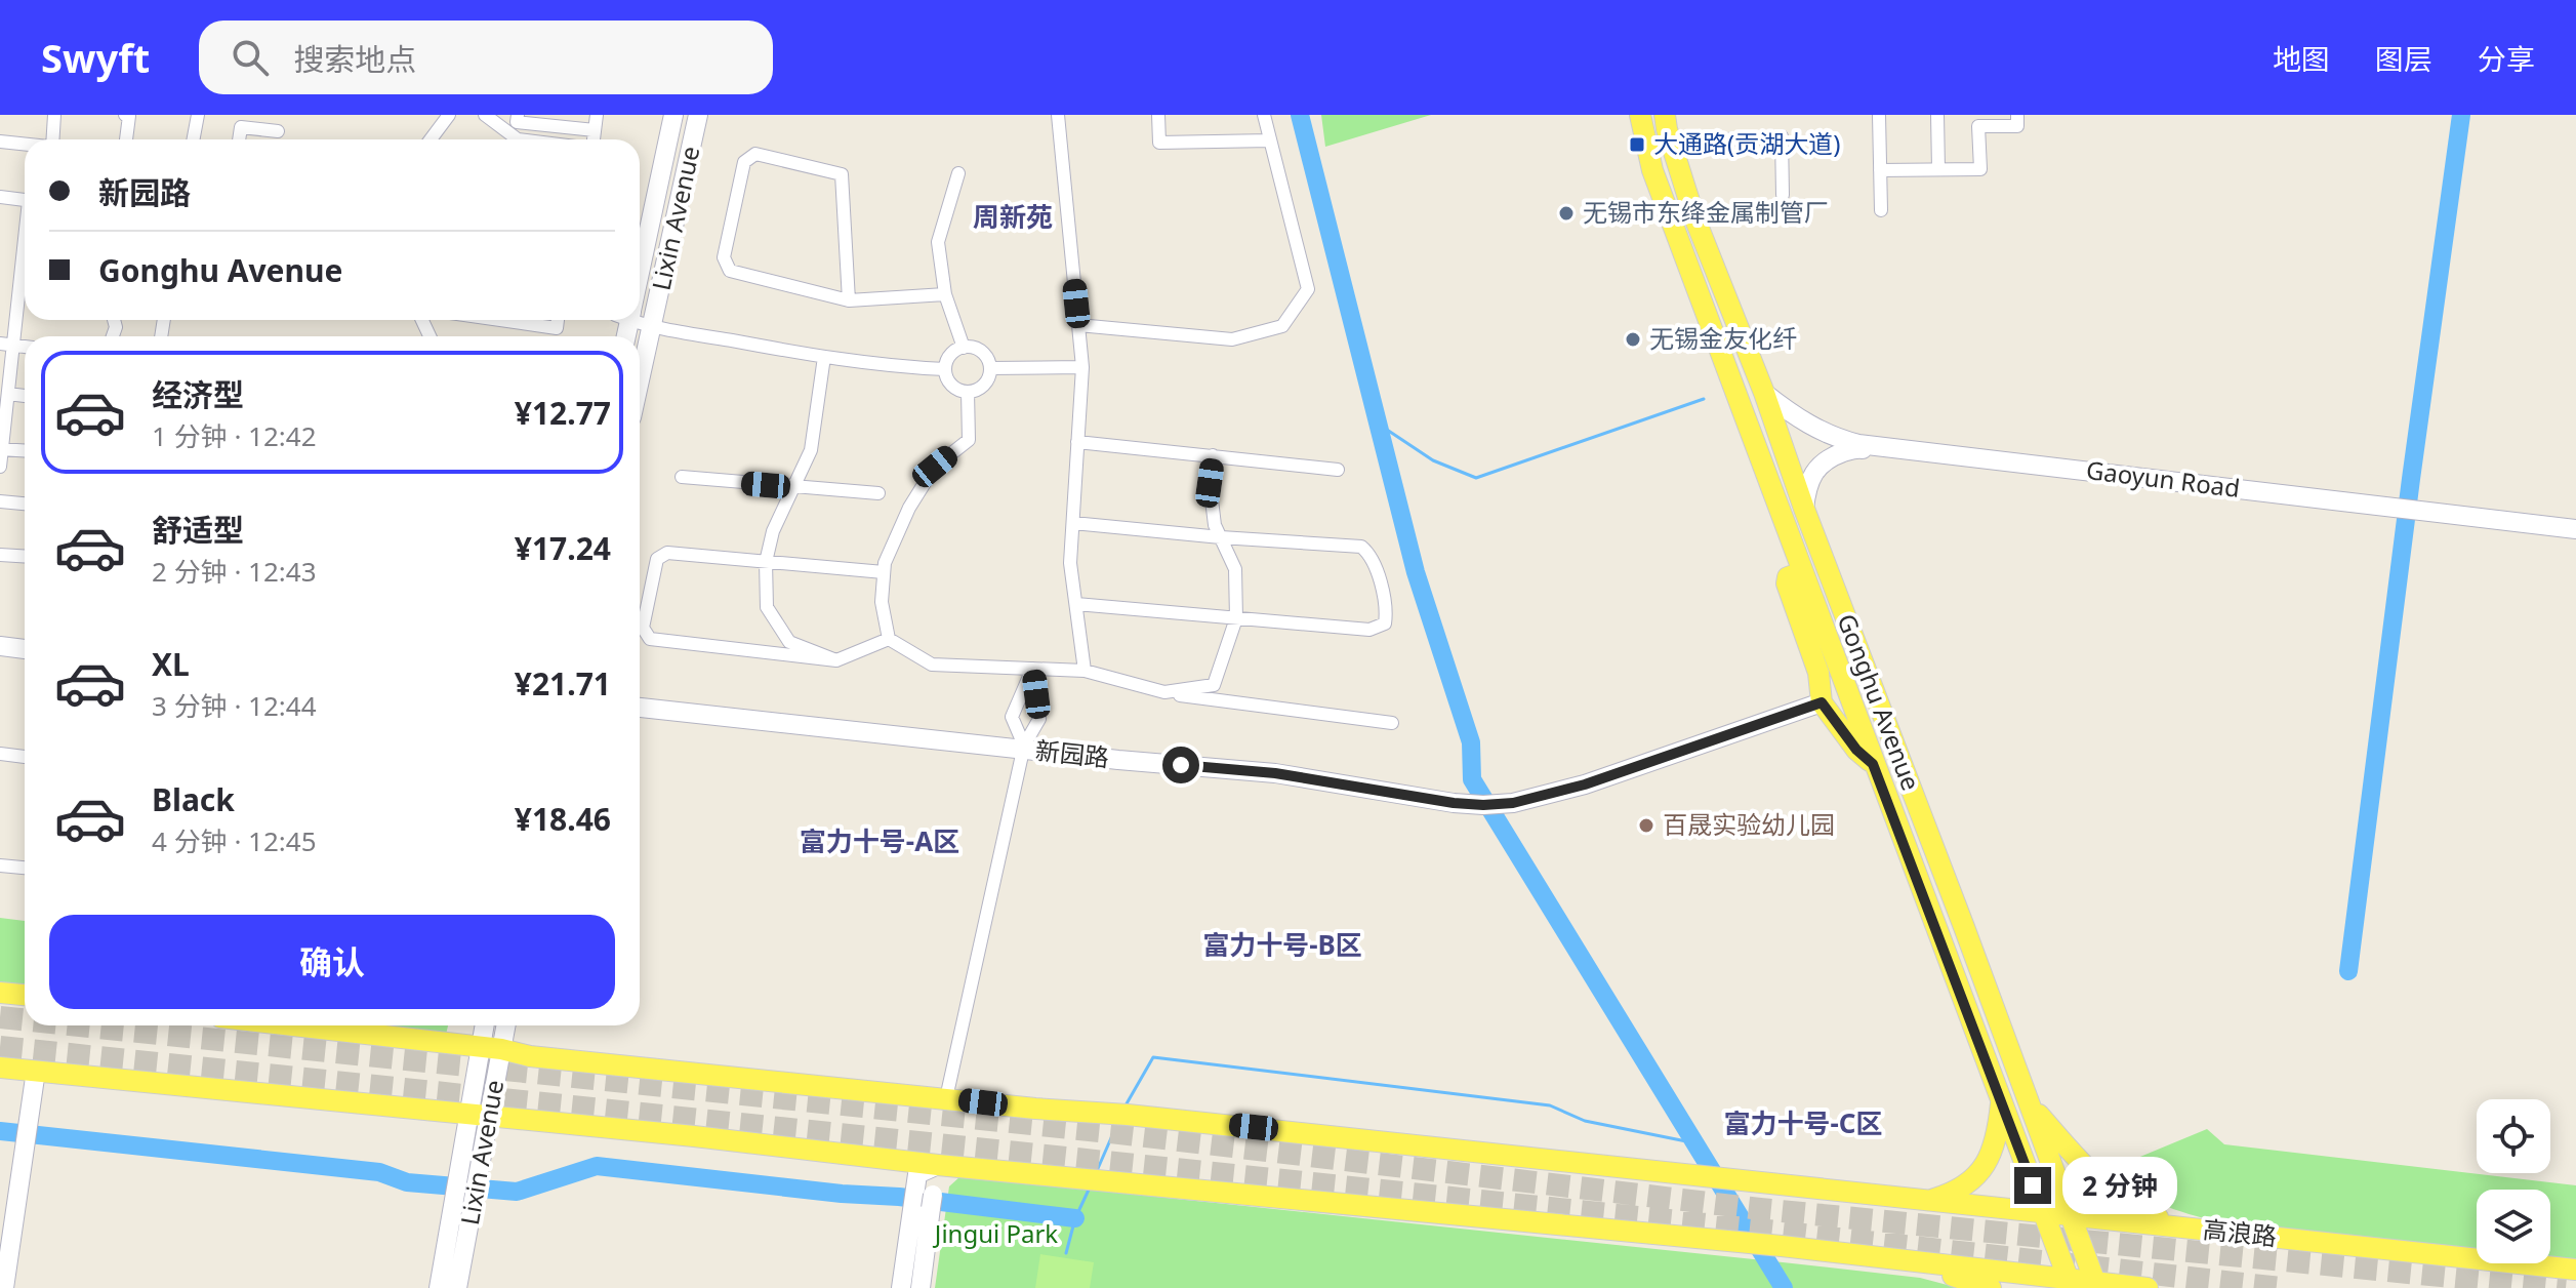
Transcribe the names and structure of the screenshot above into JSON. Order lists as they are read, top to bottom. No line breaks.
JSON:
{"streets":{"main road":["Gonghu Avenue","高浪路"],"street":["Lixin Avenue","Gaoyun Road","新园路"]},"crossings":[["Lixin Avenue","高浪路"],["Gaoyun Road","Gonghu Avenue"],["Gonghu Avenue","高浪路"]],"districts":["周新苑","富力十号-A区","富力十号-B区","富力十号-C区"],"parks":["Jingui Park"],"places":{"transit":["大通路(贡湖大道)"],"other":["无锡市东绛金属制管厂","无锡金友化纤","百晟实验幼儿园"]},"page":{"header":"Swyft","search":"搜索地点","nav":["地图","图层","分享"],"banner":["新园路","Gonghu Avenue"],"list":[{"name":"经济型","note":"1 分钟 · 12:42","value":"¥12.77"},{"name":"舒适型","note":"2 分钟 · 12:43","value":"¥17.24"},{"name":"XL","note":"3 分钟 · 12:44","value":"¥21.71"},{"name":"Black","note":"4 分钟 · 12:45","value":"¥18.46"}],"buttons":"确认","bubble":"2 分钟"}}
